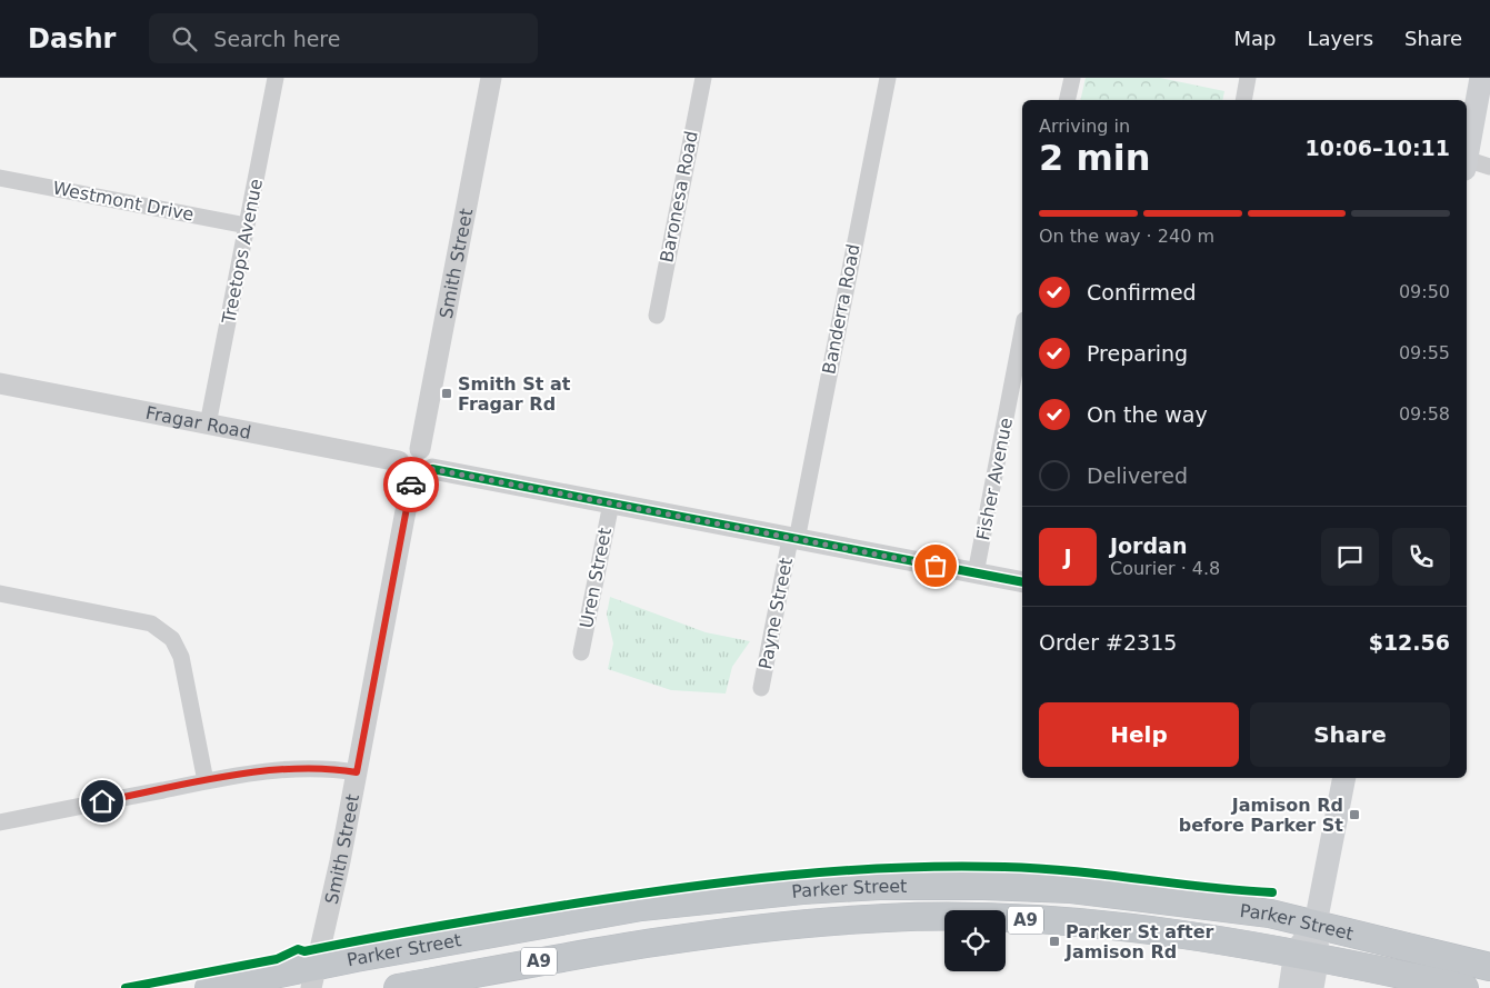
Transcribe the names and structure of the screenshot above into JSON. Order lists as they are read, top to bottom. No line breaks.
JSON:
{"streets":{"highway":["Parker Street","A9"],"street":["Baronesa Road","Westmont Drive","Treetops Avenue","Smith Street","Banderra Road","Fragar Road","Fisher Avenue","Uren Street","Payne Street"]},"crossings":[["Westmont Drive","Treetops Avenue"],["Treetops Avenue","Fragar Road"],["Smith Street","Fragar Road"],["Smith Street","Parker Street"],["Banderra Road","Payne Street"]],"places":{"transit":["Smith St at Fragar Rd","Jamison Rd before Parker St","Parker St after Jamison Rd"]},"page":{"header":"Dashr","search":"Search here","nav":["Map","Layers","Share"],"heading":["2 min","Arriving in","10:06–10:11"],"panel":["Jordan","Courier · 4.8","Order #2315","$12.56"],"bar":"On the way · 240 m","list":[["Confirmed","09:50"],["Preparing","09:55"],["On the way","09:58"],"Delivered"],"round":"J","buttons":["Help","Share"]}}
